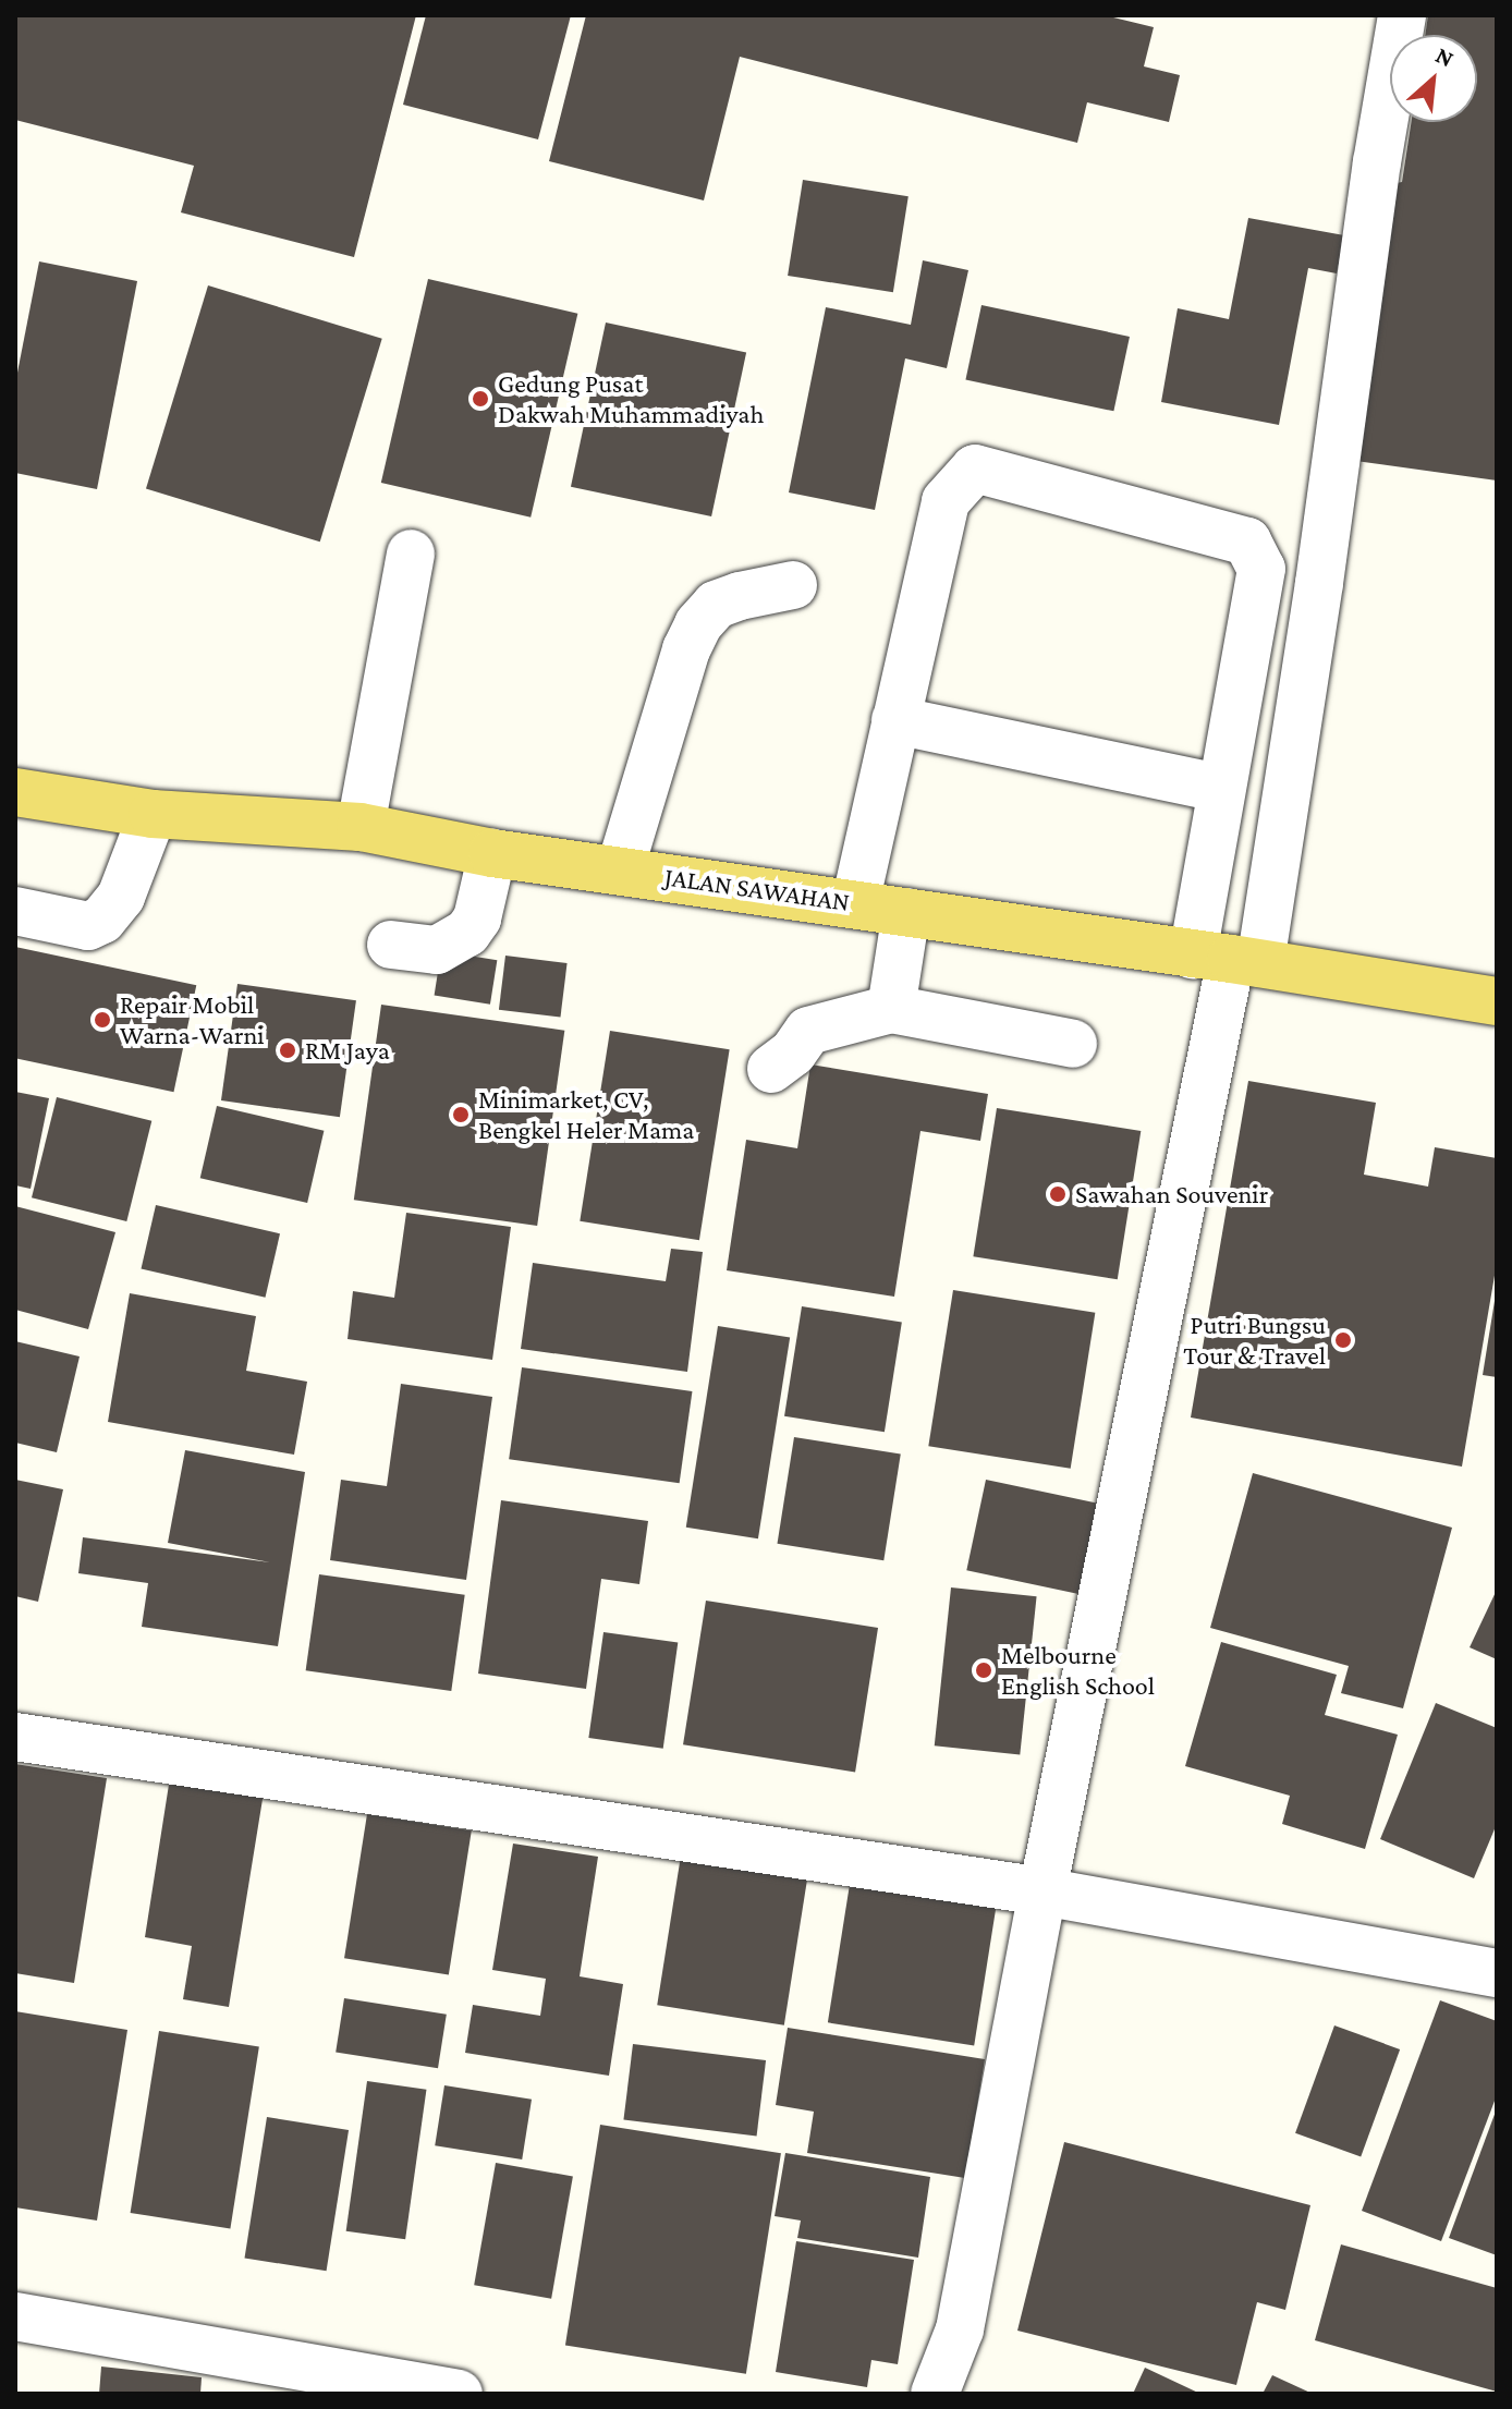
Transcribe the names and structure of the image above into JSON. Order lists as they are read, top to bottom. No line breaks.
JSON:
{"streets":{"main road":["JALAN SAWAHAN"]},"places":["Gedung Pusat Dakwah Muhammadiyah","Repair Mobil Warna-Warni","RM Jaya","Minimarket, CV, Bengkel Heler Mama","Sawahan Souvenir","Putri Bungsu Tour & Travel","Melbourne English School"],"north":"top right"}
